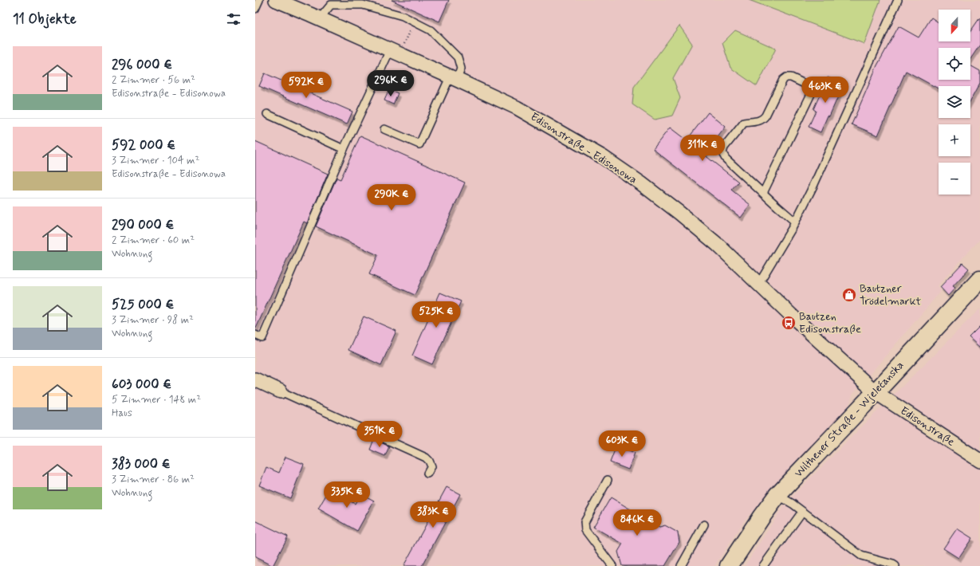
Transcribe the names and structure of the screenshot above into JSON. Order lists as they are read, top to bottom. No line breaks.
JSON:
{"streets":{"main road":["Wilthener Straße - Wjelećanska"],"street":["Edisonstraße - Edisonowa","Edisonstraße"]},"crossings":[["Edisonstraße - Edisonowa","Wilthener Straße - Wjelećanska"],["Edisonstraße - Edisonowa","Edisonstraße"],["Wilthener Straße - Wjelećanska","Edisonstraße"]],"places":{"shop":["Bautzner Trödelmarkt"],"bus stop":["Bautzen Edisonstraße"]},"north":"bottom","page":{"heading":"11 Objekte","map_buttons":["+","−"],"list":[{"name":"296 000 €","note":"2 Zimmer · 56 m² · Edisonstraße - Edisonowa"},{"name":"592 000 €","note":"3 Zimmer · 104 m² · Edisonstraße - Edisonowa"},{"name":"290 000 €","note":"2 Zimmer · 60 m² · Wohnung"},{"name":"525 000 €","note":"3 Zimmer · 98 m² · Wohnung"},{"name":"603 000 €","note":"5 Zimmer · 148 m² · Haus"},{"name":"383 000 €","note":"3 Zimmer · 86 m² · Wohnung"}],"price":["296K €","592K €","463K €","311K €","290K €","525K €","351K €","603K €","335K €","383K €","846K €"]}}
